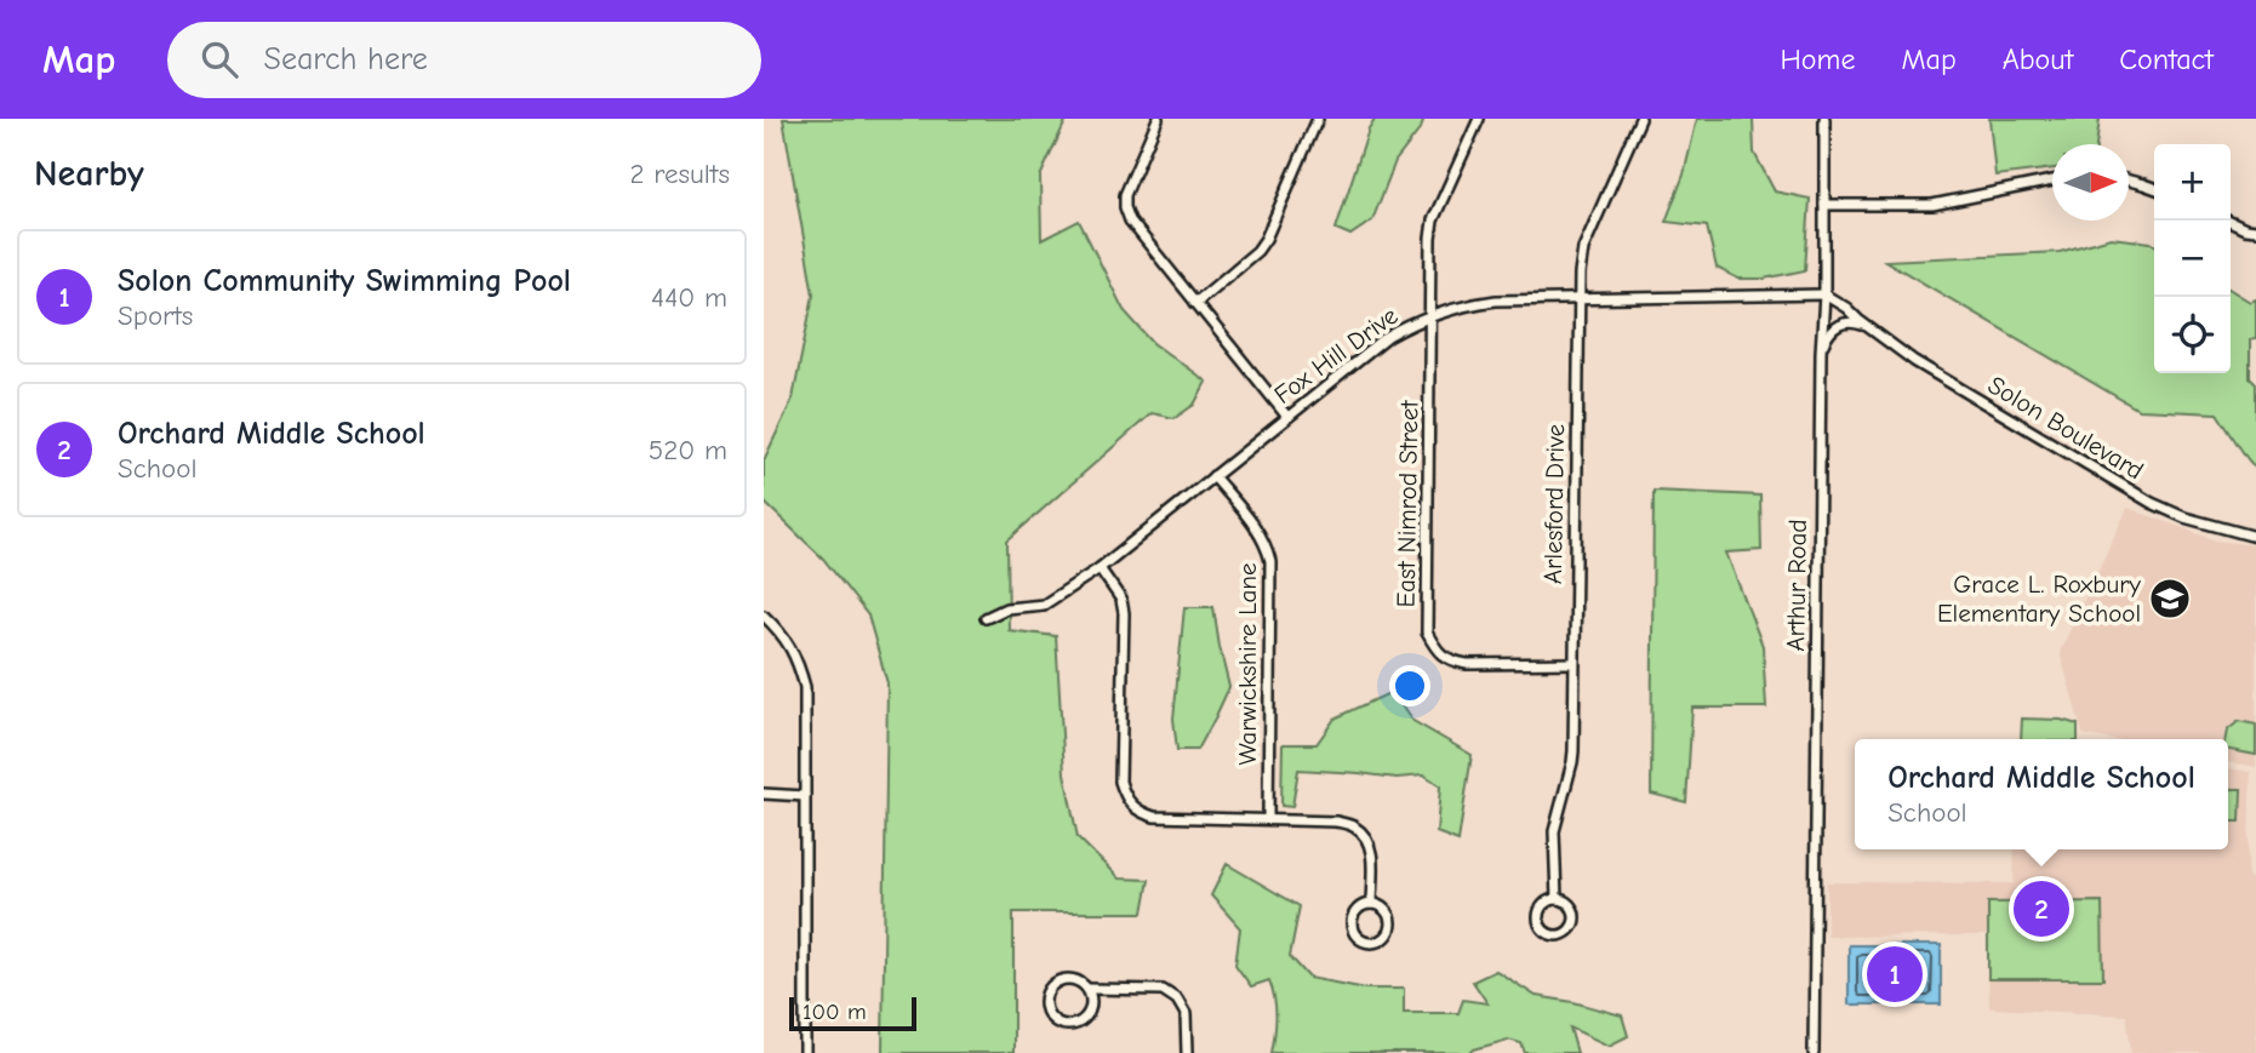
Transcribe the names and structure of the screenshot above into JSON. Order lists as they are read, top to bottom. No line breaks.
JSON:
{"streets":{"street":["Fox Hill Drive","Solon Boulevard","East Nimrod Street","Arlesford Drive","Arthur Road","Warwickshire Lane"]},"crossings":[["Fox Hill Drive","Solon Boulevard"],["Fox Hill Drive","East Nimrod Street"],["Fox Hill Drive","Arlesford Drive"],["Fox Hill Drive","Arthur Road"],["Fox Hill Drive","Warwickshire Lane"],["Solon Boulevard","Arthur Road"],["East Nimrod Street","Arlesford Drive"]],"places":{"school or university":["Grace L. Roxbury Elementary School"]},"scale_bar":"100 m","north":"right","page":{"header":"Map","search":"Search here","nav":["Home","Map","About","Contact"],"heading":["Nearby","2 results"],"map_buttons":["+","−"],"list":[{"mark":"1","name":"Solon Community Swimming Pool","note":"Sports","value":"440 m"},{"mark":"2","name":"Orchard Middle School","note":"School","value":"520 m"}],"popup":["Orchard Middle School","School"],"pins":["2","1"],"scale":"100 m"}}
